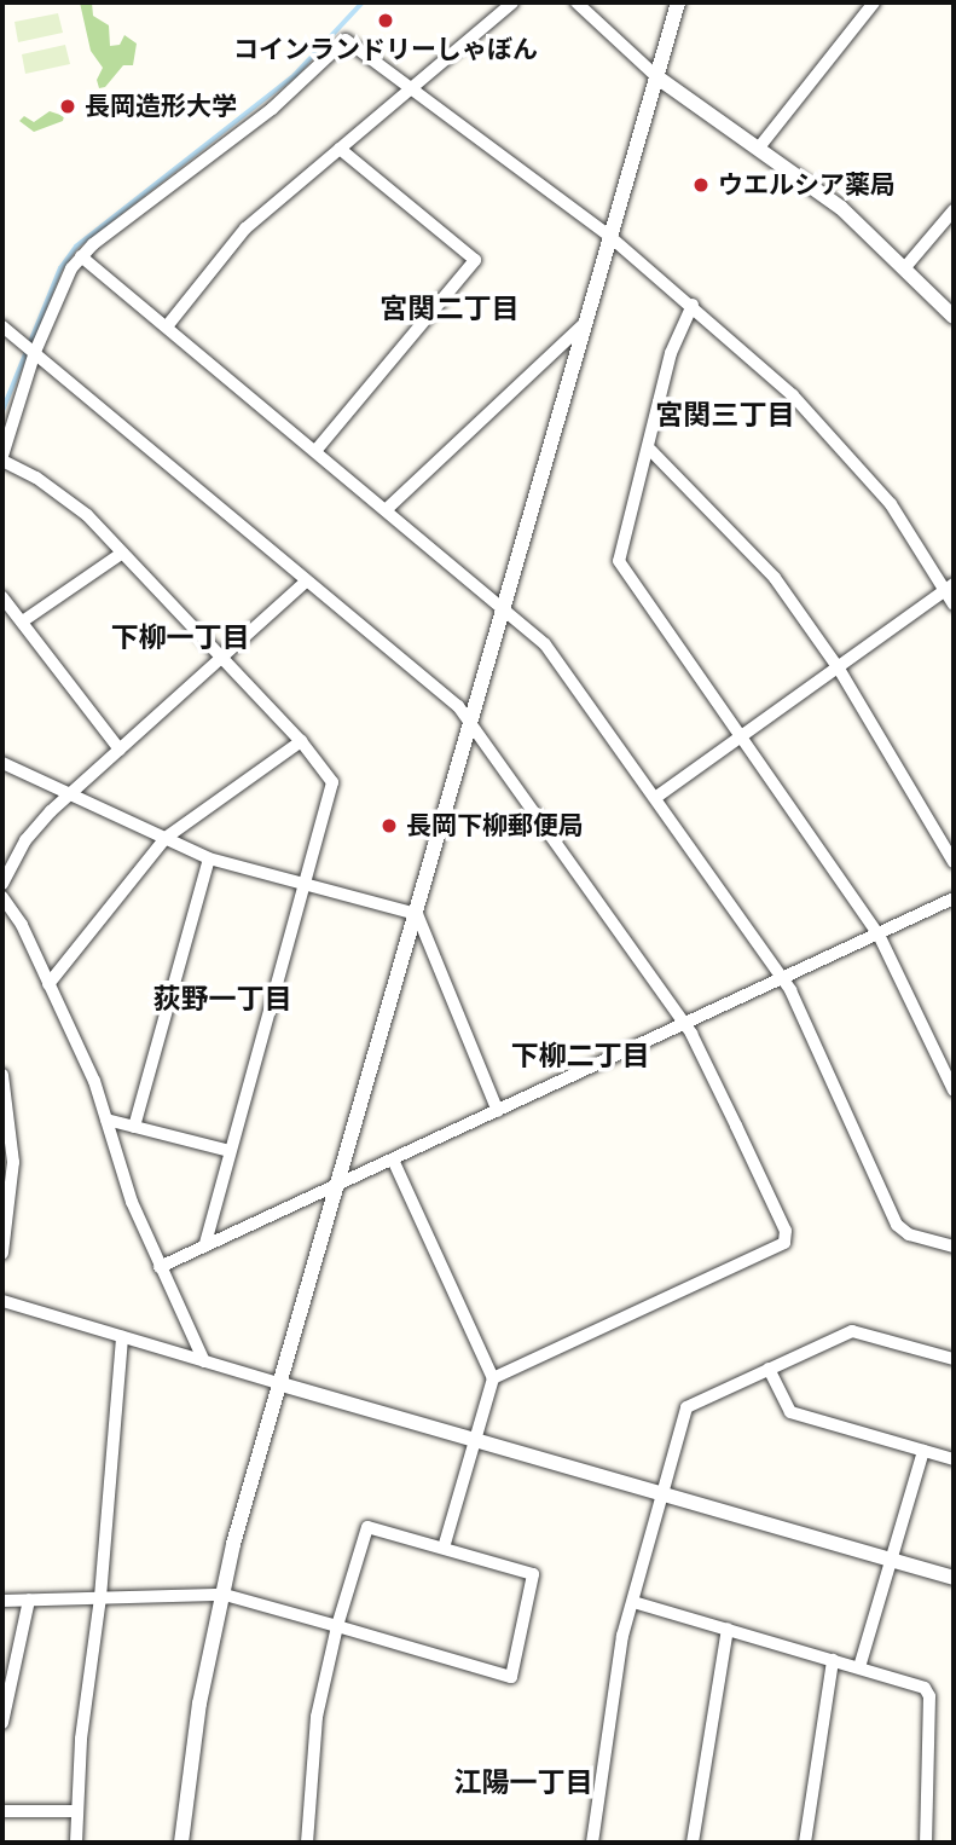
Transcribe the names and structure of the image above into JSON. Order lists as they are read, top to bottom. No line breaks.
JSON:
{"districts":["宮関二丁目","宮関三丁目","下柳一丁目","荻野一丁目","下柳二丁目","江陽一丁目"],"places":["コインランドリーしゃぼん","長岡造形大学","ウエルシア薬局","長岡下柳郵便局"]}
